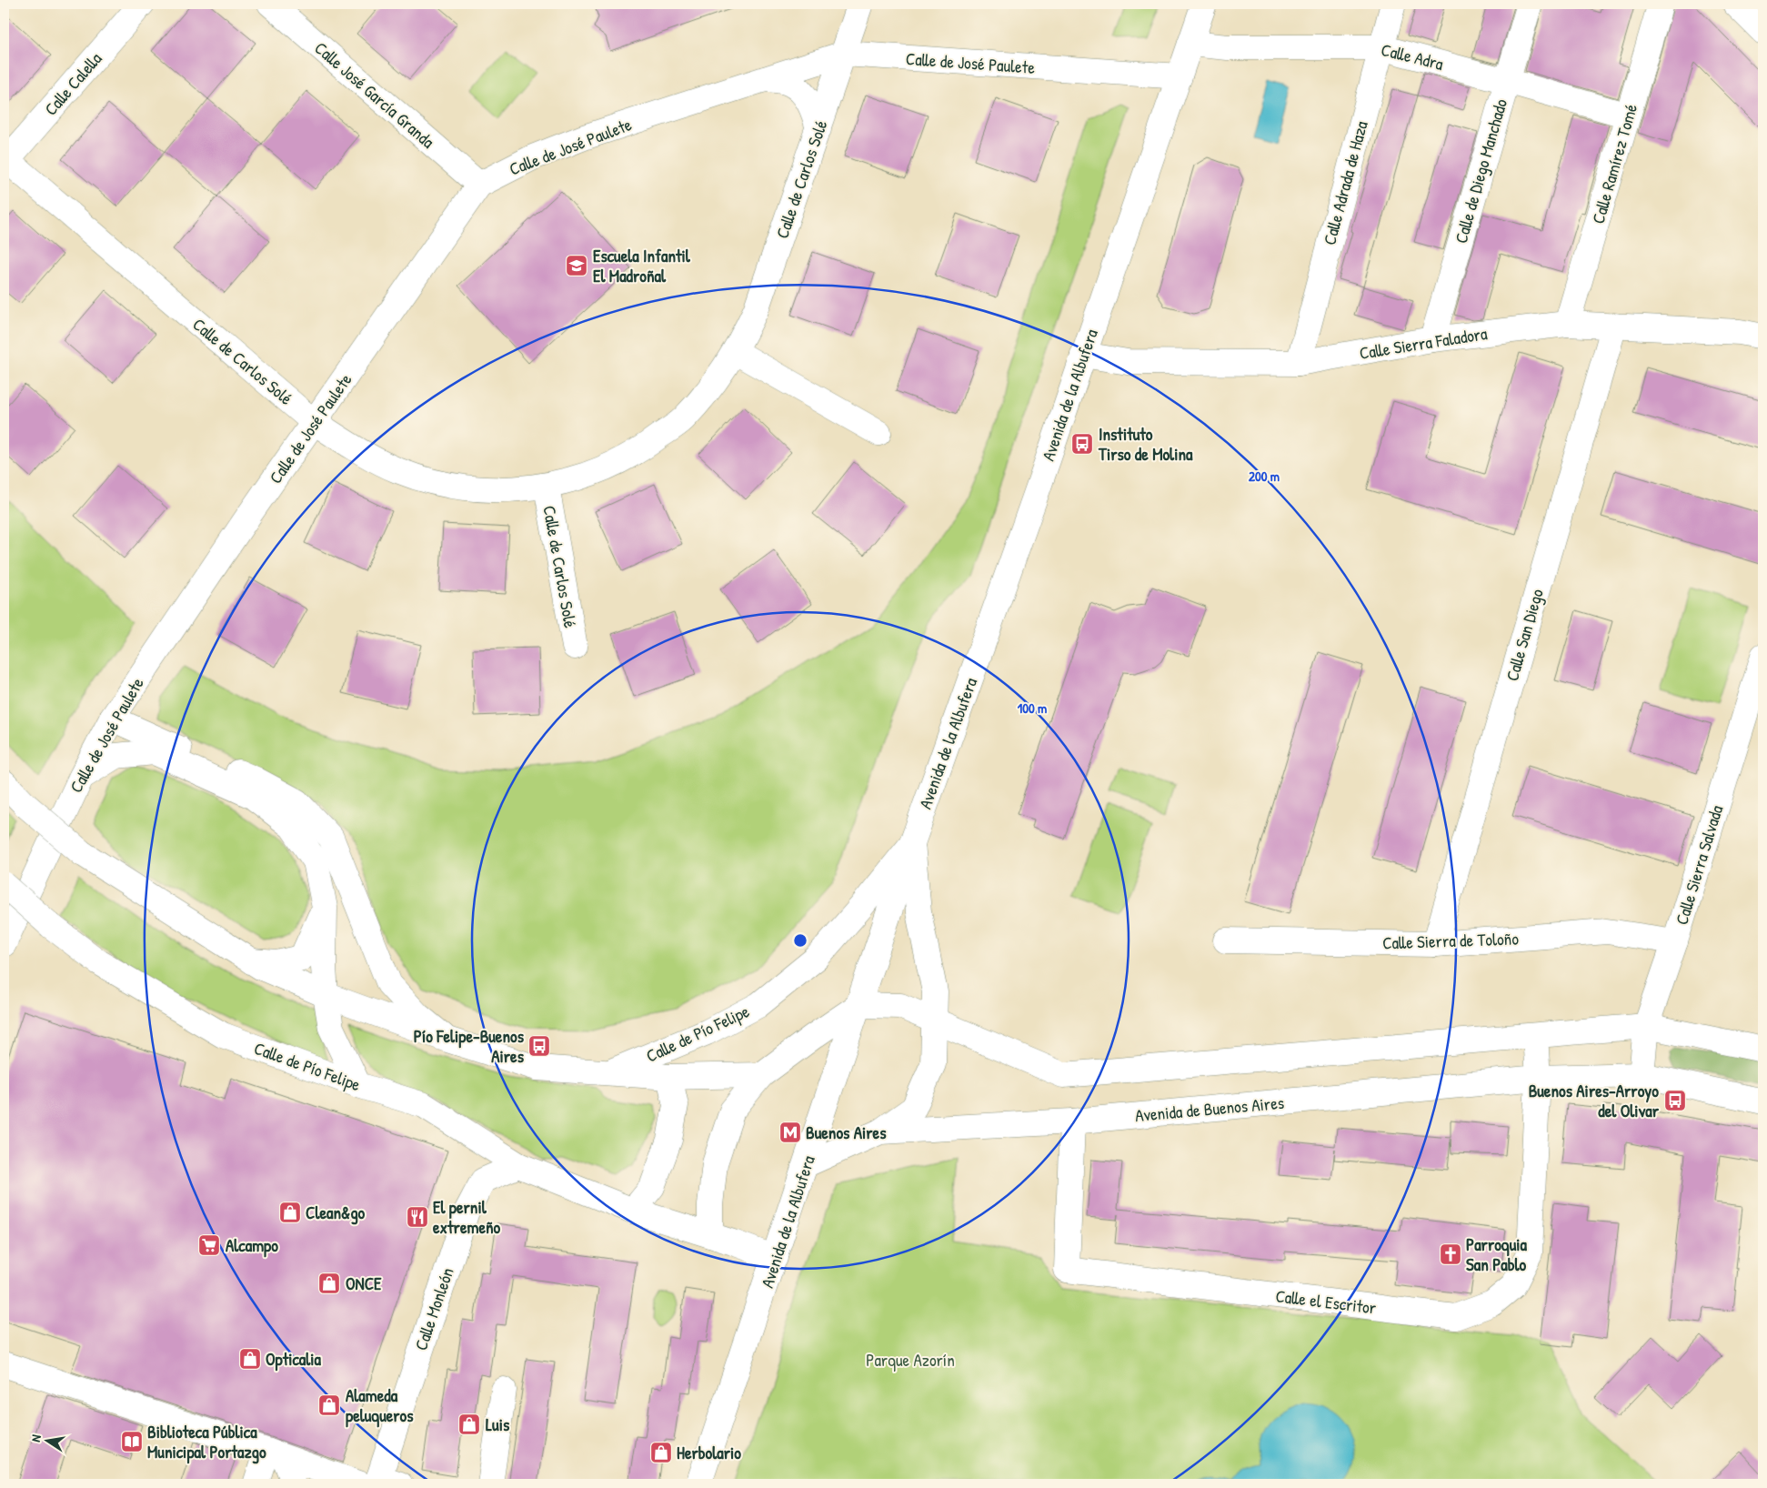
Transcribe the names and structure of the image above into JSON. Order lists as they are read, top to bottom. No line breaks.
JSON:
{"streets":{"street":["Calle Adra","Calle de José Paulete","Calle Calella","Calle José García Granda","Calle Ramírez Tomé","Calle de Diego Manchado","Calle de Carlos Solé","Calle Adrada de Haza","Calle Sierra Faladora","Avenida de la Albufera","Calle San Diego","Calle Sierra Salvada","Calle Sierra de Toloño","Calle de Pío Felipe","Avenida de Buenos Aires","Calle el Escritor","Calle Monleón"]},"crossings":[["Calle Adra","Calle Ramírez Tomé"],["Calle Adra","Calle de Diego Manchado"],["Calle Adra","Calle Adrada de Haza"],["Calle Adra","Avenida de la Albufera"],["Calle de José Paulete","Calle José García Granda"],["Calle de José Paulete","Calle de Carlos Solé"],["Calle de José Paulete","Avenida de la Albufera"],["Calle Calella","Calle de Carlos Solé"],["Calle Ramírez Tomé","Calle Sierra Faladora"],["Calle de Diego Manchado","Calle Sierra Faladora"],["Calle Adrada de Haza","Calle Sierra Faladora"],["Calle Sierra Faladora","Avenida de la Albufera"],["Calle Sierra Faladora","Calle San Diego"],["Avenida de la Albufera","Calle de Pío Felipe"],["Avenida de la Albufera","Avenida de Buenos Aires"],["Calle San Diego","Calle Sierra de Toloño"],["Calle Sierra Salvada","Calle Sierra de Toloño"],["Calle Sierra Salvada","Avenida de Buenos Aires"],["Calle de Pío Felipe","Avenida de Buenos Aires"],["Calle de Pío Felipe","Calle Monleón"],["Avenida de Buenos Aires","Calle el Escritor"]],"parks":["Parque Azorín"],"places":{"school or university":["Escuela Infantil El Madroñal"],"bus stop":["Instituto Tirso de Molina","Pío Felipe-Buenos Aires","Buenos Aires-Arroyo del Olivar"],"metro station":["Buenos Aires"],"shop":["Clean&go","ONCE","Opticalia","Alameda peluqueros","Luis","Herbolario"],"restaurant":["El pernil extremeño"],"supermarket":["Alcampo"],"church":["Parroquia San Pablo"],"library":["Biblioteca Pública Municipal Portazgo"]},"north":"left","rings":["200 m","100 m"]}
